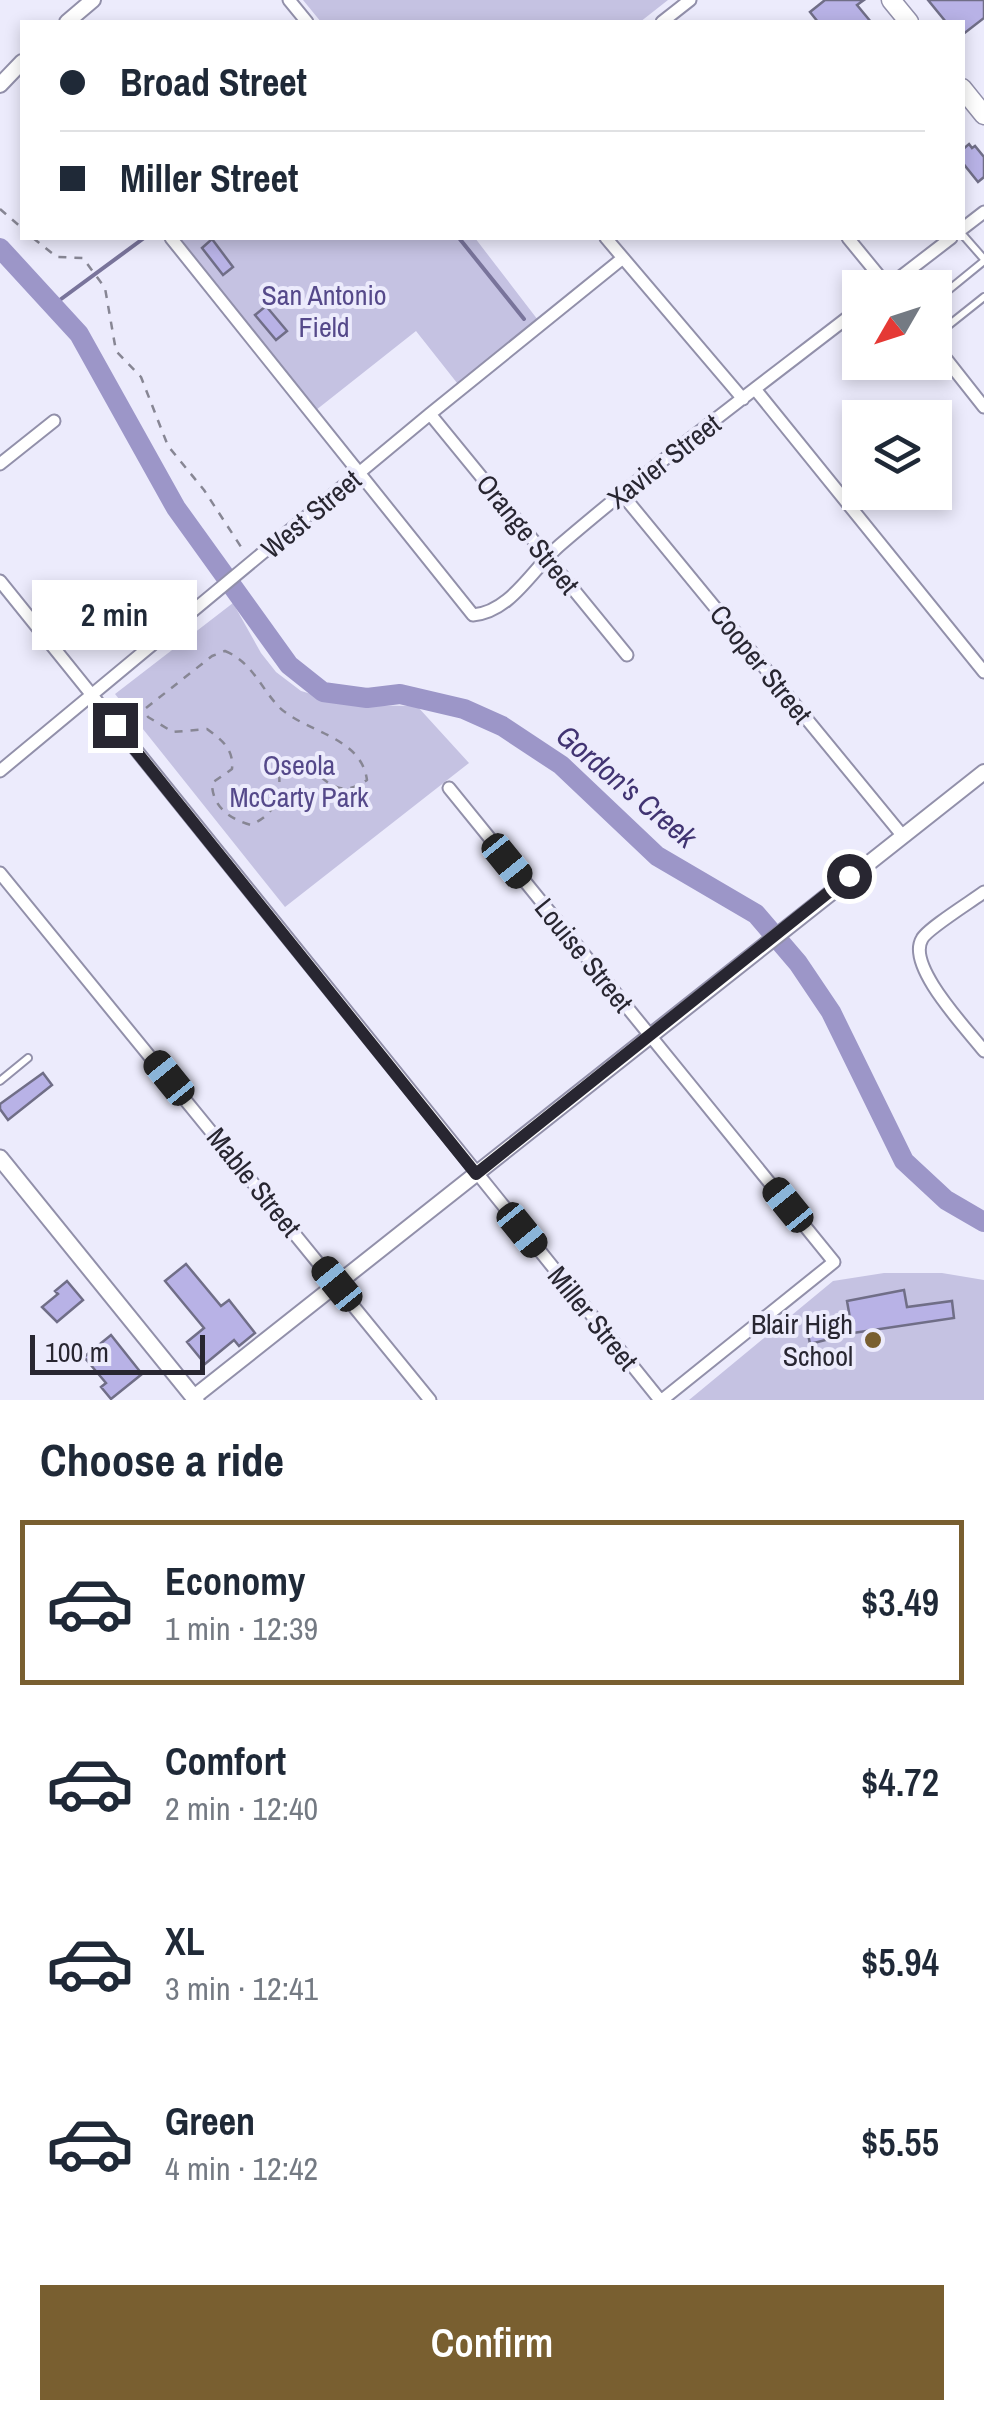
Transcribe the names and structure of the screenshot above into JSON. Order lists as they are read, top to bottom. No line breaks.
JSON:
{"streets":{"street":["Xavier Street","West Street","Orange Street","Cooper Street","Louise Street","Mable Street","Miller Street"]},"crossings":[["Xavier Street","West Street"],["Xavier Street","Orange Street"],["Xavier Street","Cooper Street"],["West Street","Orange Street"],["West Street","Miller Street"],["Louise Street","Miller Street"]],"water":["Gordon's Creek"],"parks":["San Antonio Field","Oseola McCarty Park"],"places":["Blair High School"],"scale_bar":"100 m","north":"bottom left","page":{"banner":["Broad Street","Miller Street"],"bubble":"2 min","scale":"100 m","heading":"Choose a ride","list":[{"name":"Economy","note":"1 min · 12:39","value":"$3.49"},{"name":"Comfort","note":"2 min · 12:40","value":"$4.72"},{"name":"XL","note":"3 min · 12:41","value":"$5.94"},{"name":"Green","note":"4 min · 12:42","value":"$5.55"}],"buttons":"Confirm"}}
